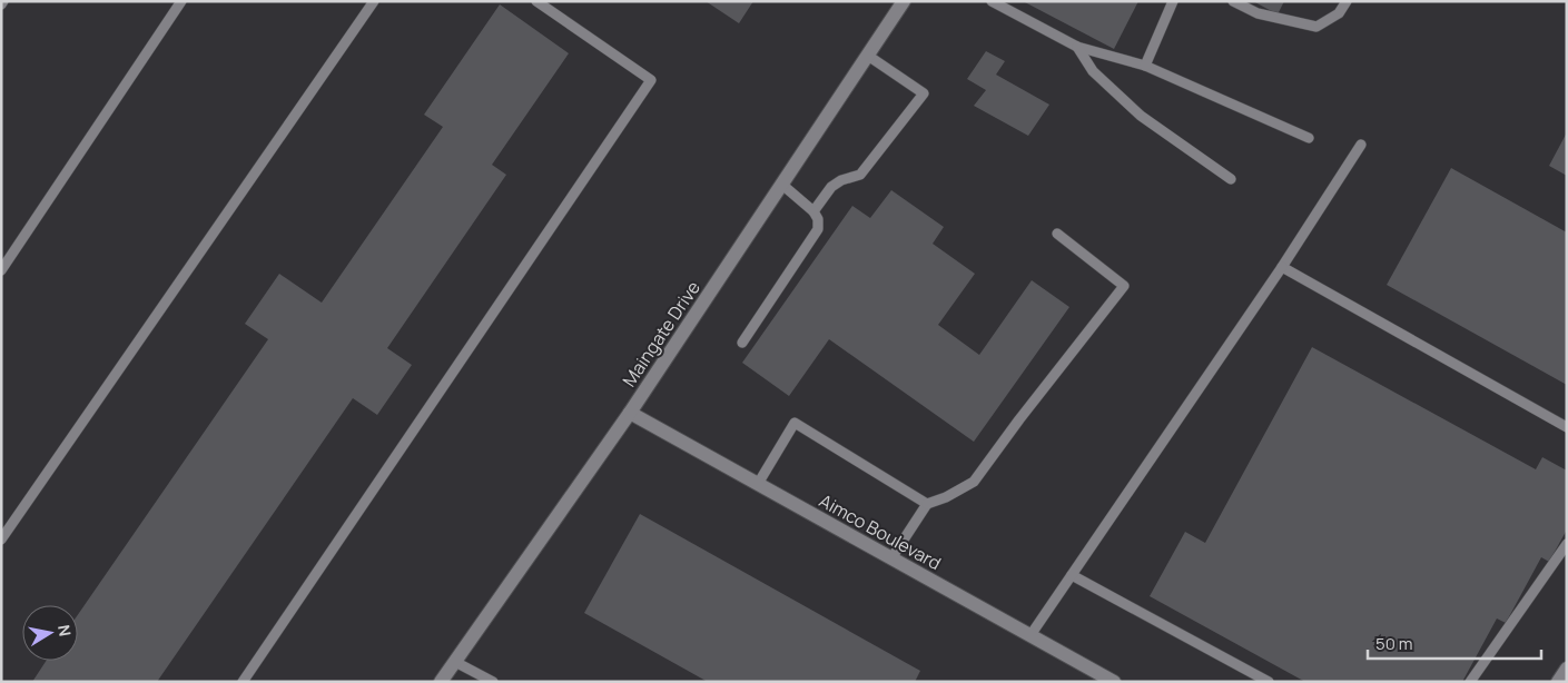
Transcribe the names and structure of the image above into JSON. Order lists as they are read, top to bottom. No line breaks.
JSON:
{"streets":{"street":["Maingate Drive","Aimco Boulevard"]},"crossings":[["Maingate Drive","Aimco Boulevard"]],"scale_bar":"50 m","north":"right"}
